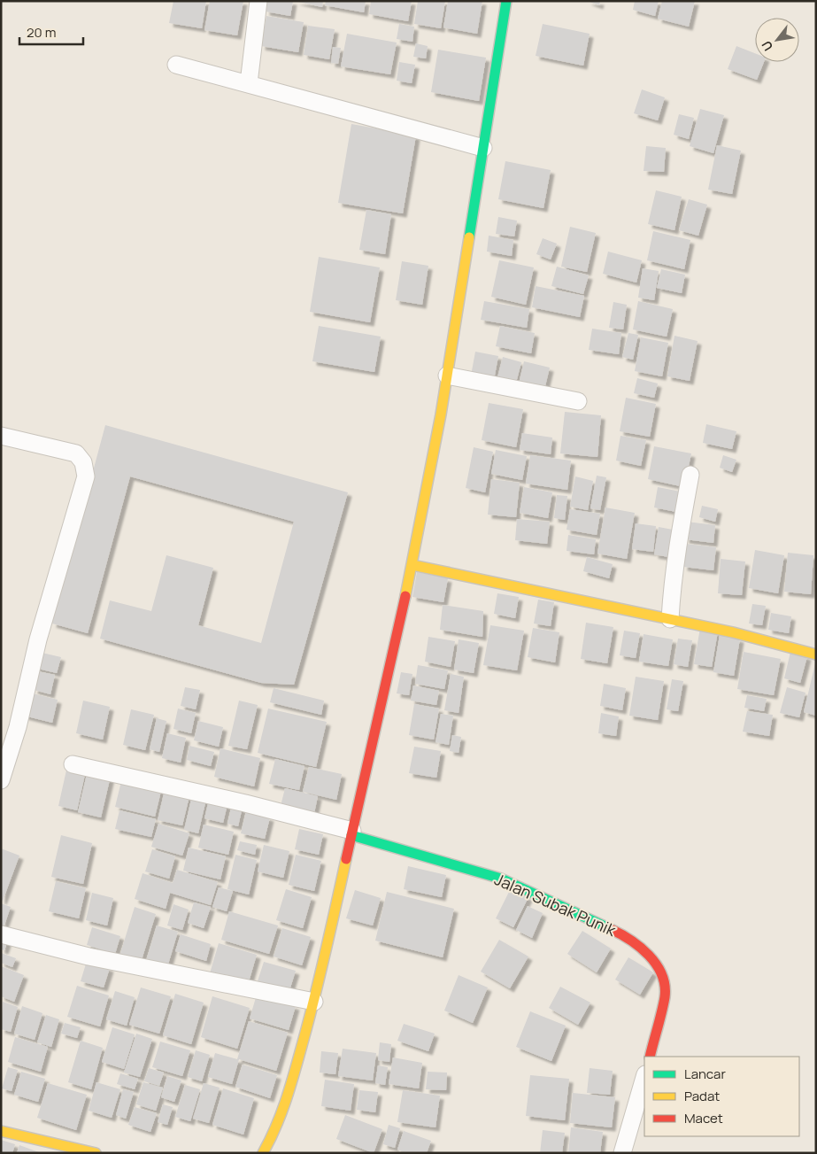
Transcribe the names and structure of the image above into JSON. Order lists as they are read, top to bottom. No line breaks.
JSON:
{"streets":{"street":["Jalan Subak Punik"]},"legend":["Lancar","Padat","Macet"],"scale_bar":"20 m","north":"bottom left"}
